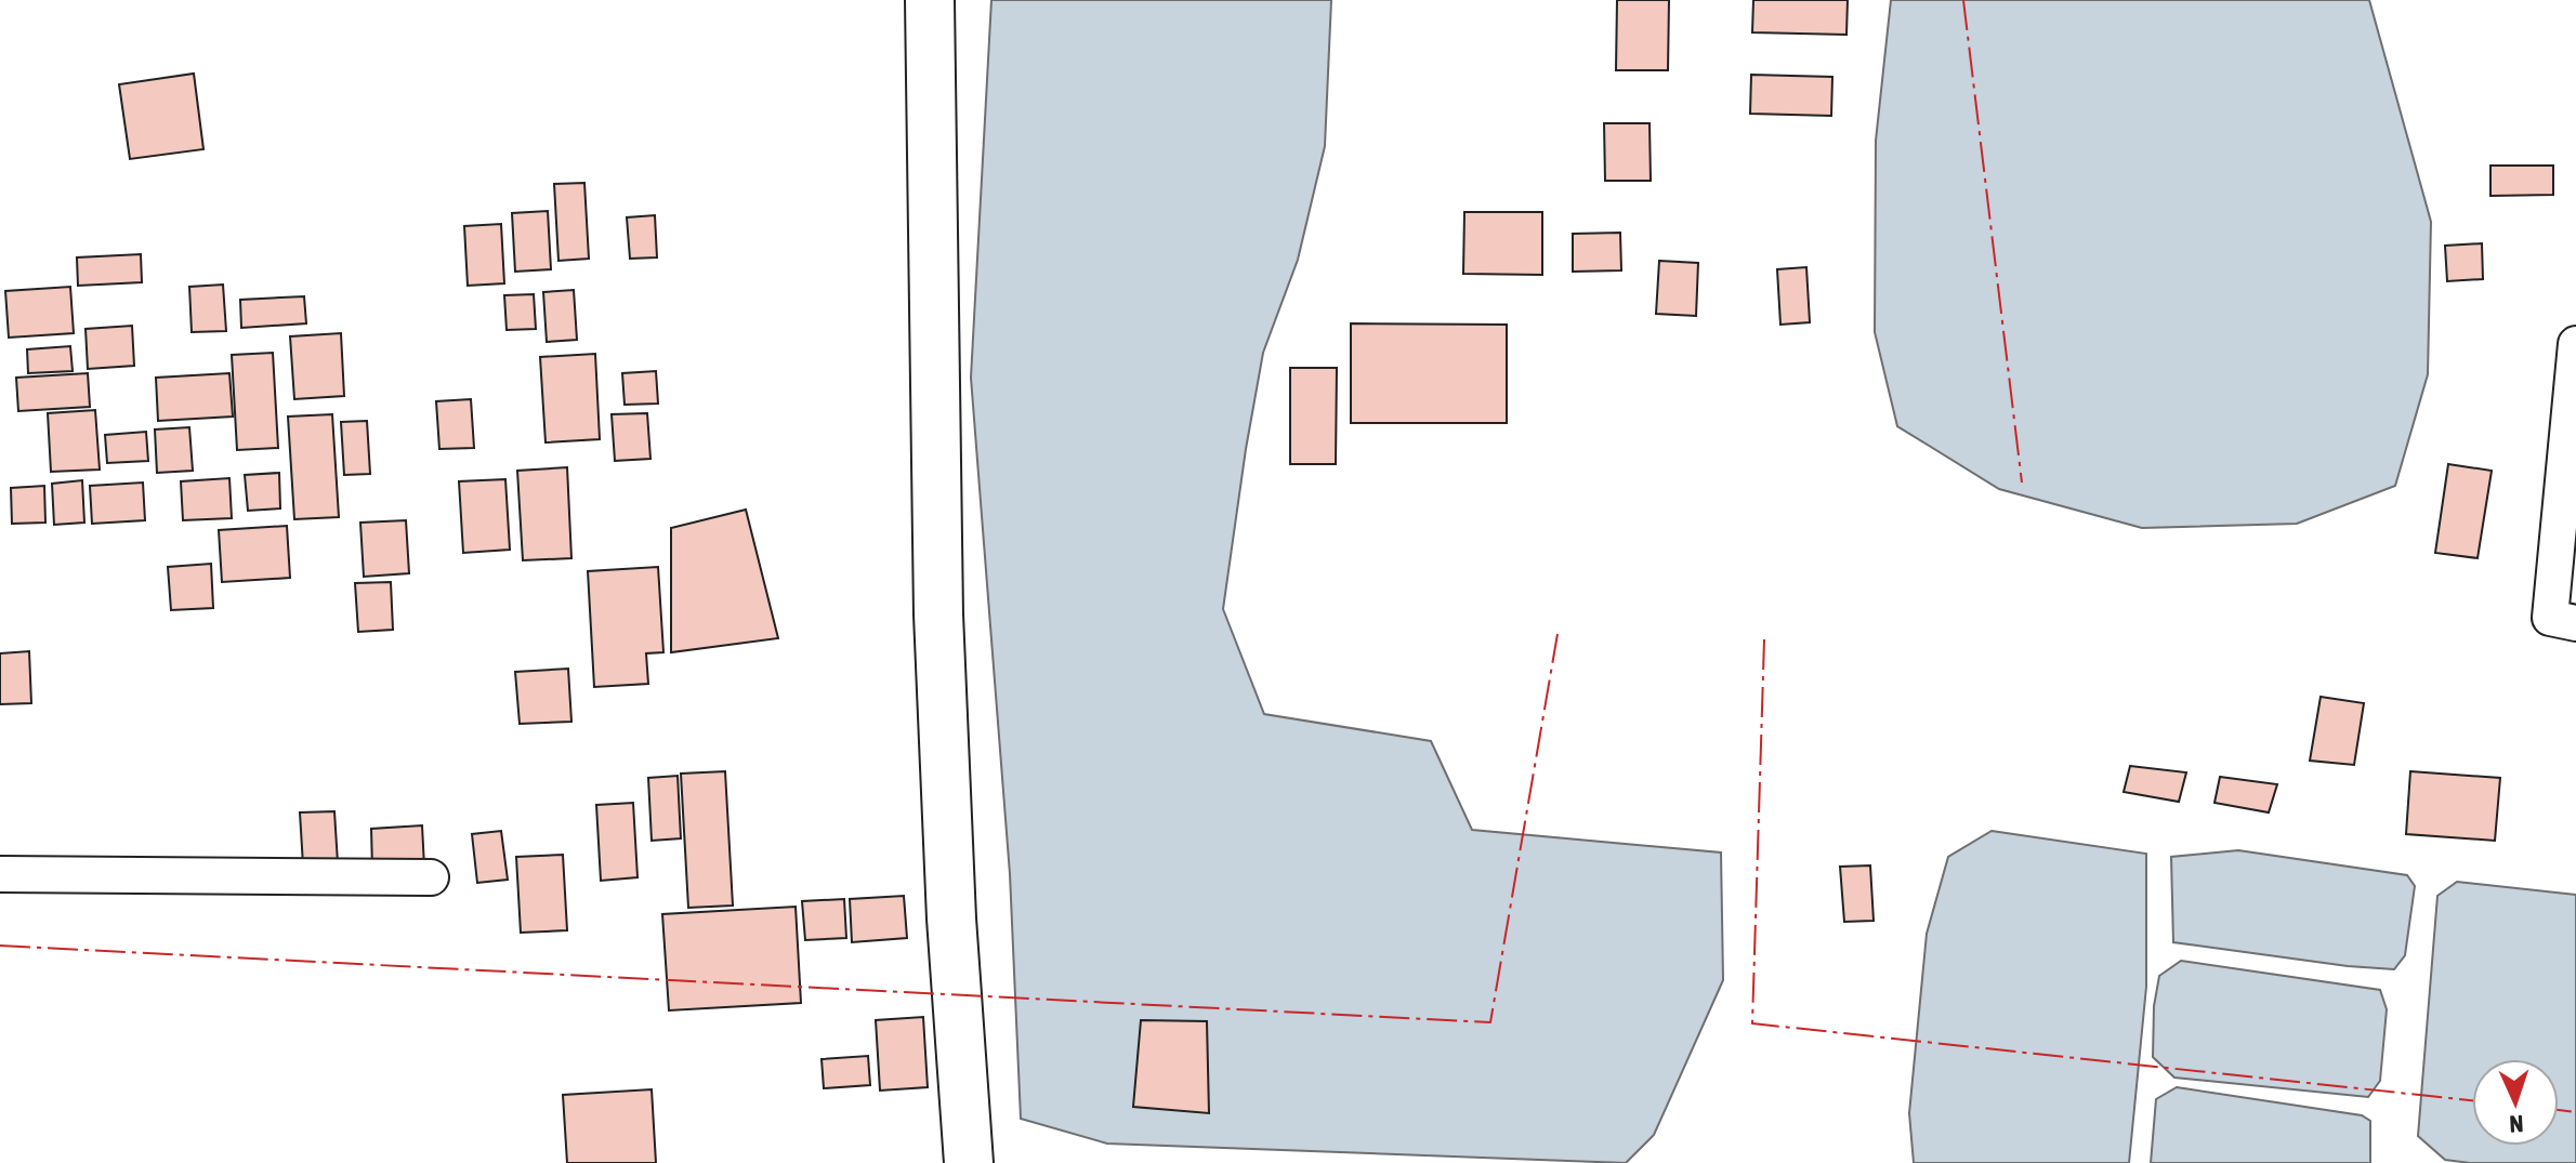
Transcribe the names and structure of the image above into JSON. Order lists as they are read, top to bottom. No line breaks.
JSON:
{"north":"bottom"}
